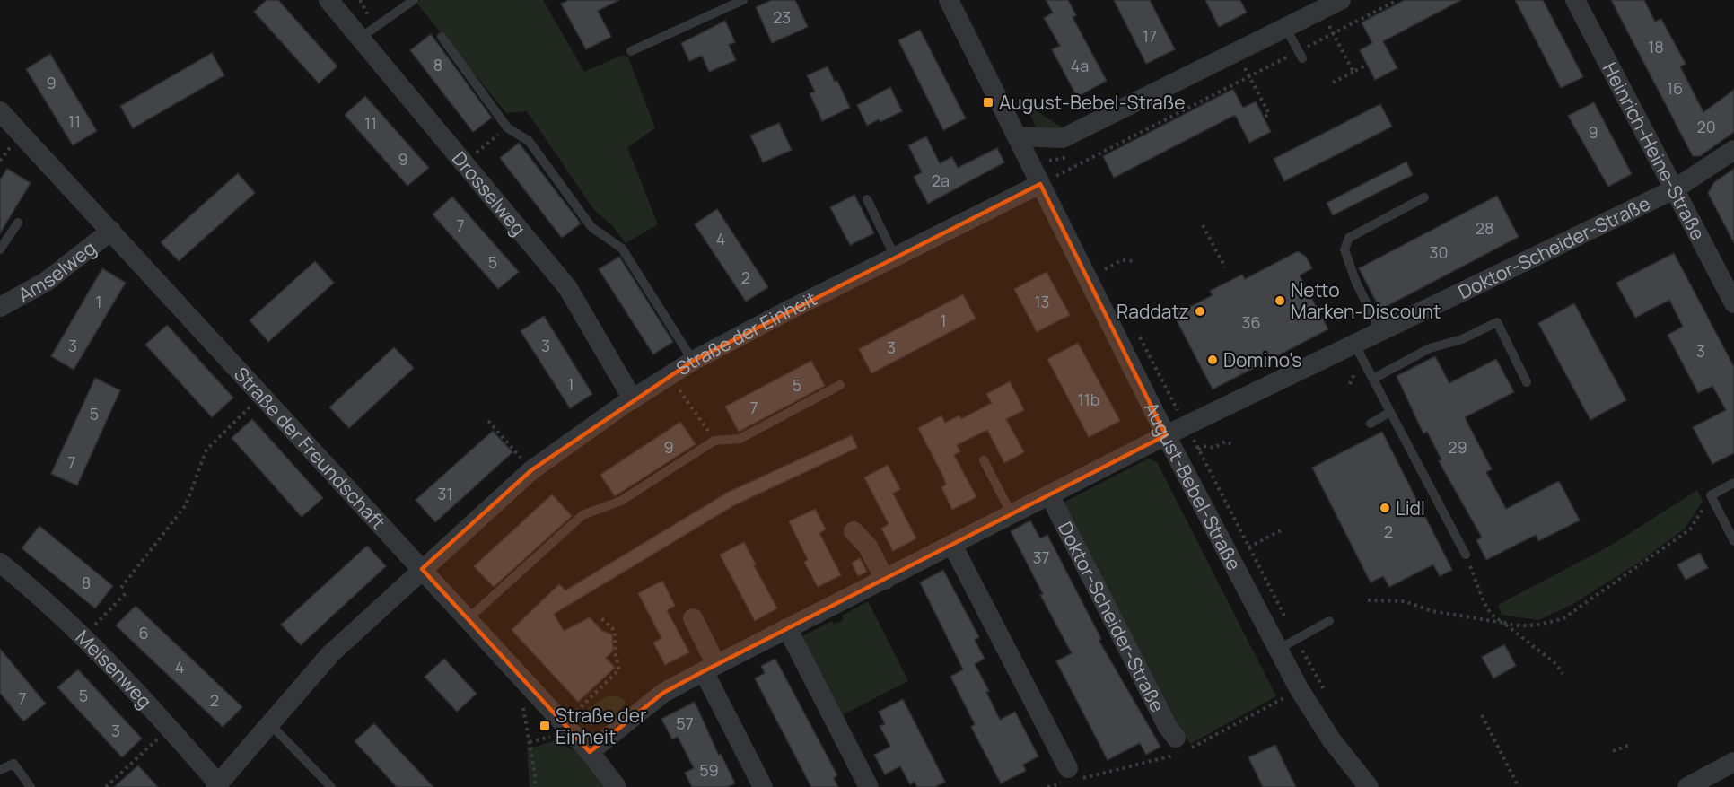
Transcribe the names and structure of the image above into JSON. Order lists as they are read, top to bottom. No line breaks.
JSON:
{"streets":{"street":["Heinrich-Heine-Straße","Drosselweg","Doktor-Scheider-Straße","Amselweg","Straße der Einheit","Straße der Freundschaft","August-Bebel-Straße","Meisenweg"]},"crossings":[["Heinrich-Heine-Straße","Doktor-Scheider-Straße"],["Drosselweg","Straße der Einheit"],["Doktor-Scheider-Straße","Straße der Freundschaft"],["Doktor-Scheider-Straße","August-Bebel-Straße"],["Amselweg","Straße der Freundschaft"],["Straße der Einheit","Straße der Freundschaft"],["Straße der Einheit","August-Bebel-Straße"],["Straße der Einheit","Meisenweg"]],"places":{"transit":["August-Bebel-Straße","Straße der Einheit"],"other":["Netto Marken-Discount","Raddatz","Domino's","Lidl"]},"house_numbers":["23","17","18","8","4a","9","16","11","11","20","9","9","2a","7","28","4","30","5","2","1","13","1","36","3","3","3","3","1","5","11b","7","5","9","29","7","31","2","37","8","6","4","5","7","2","57","3","59"]}
